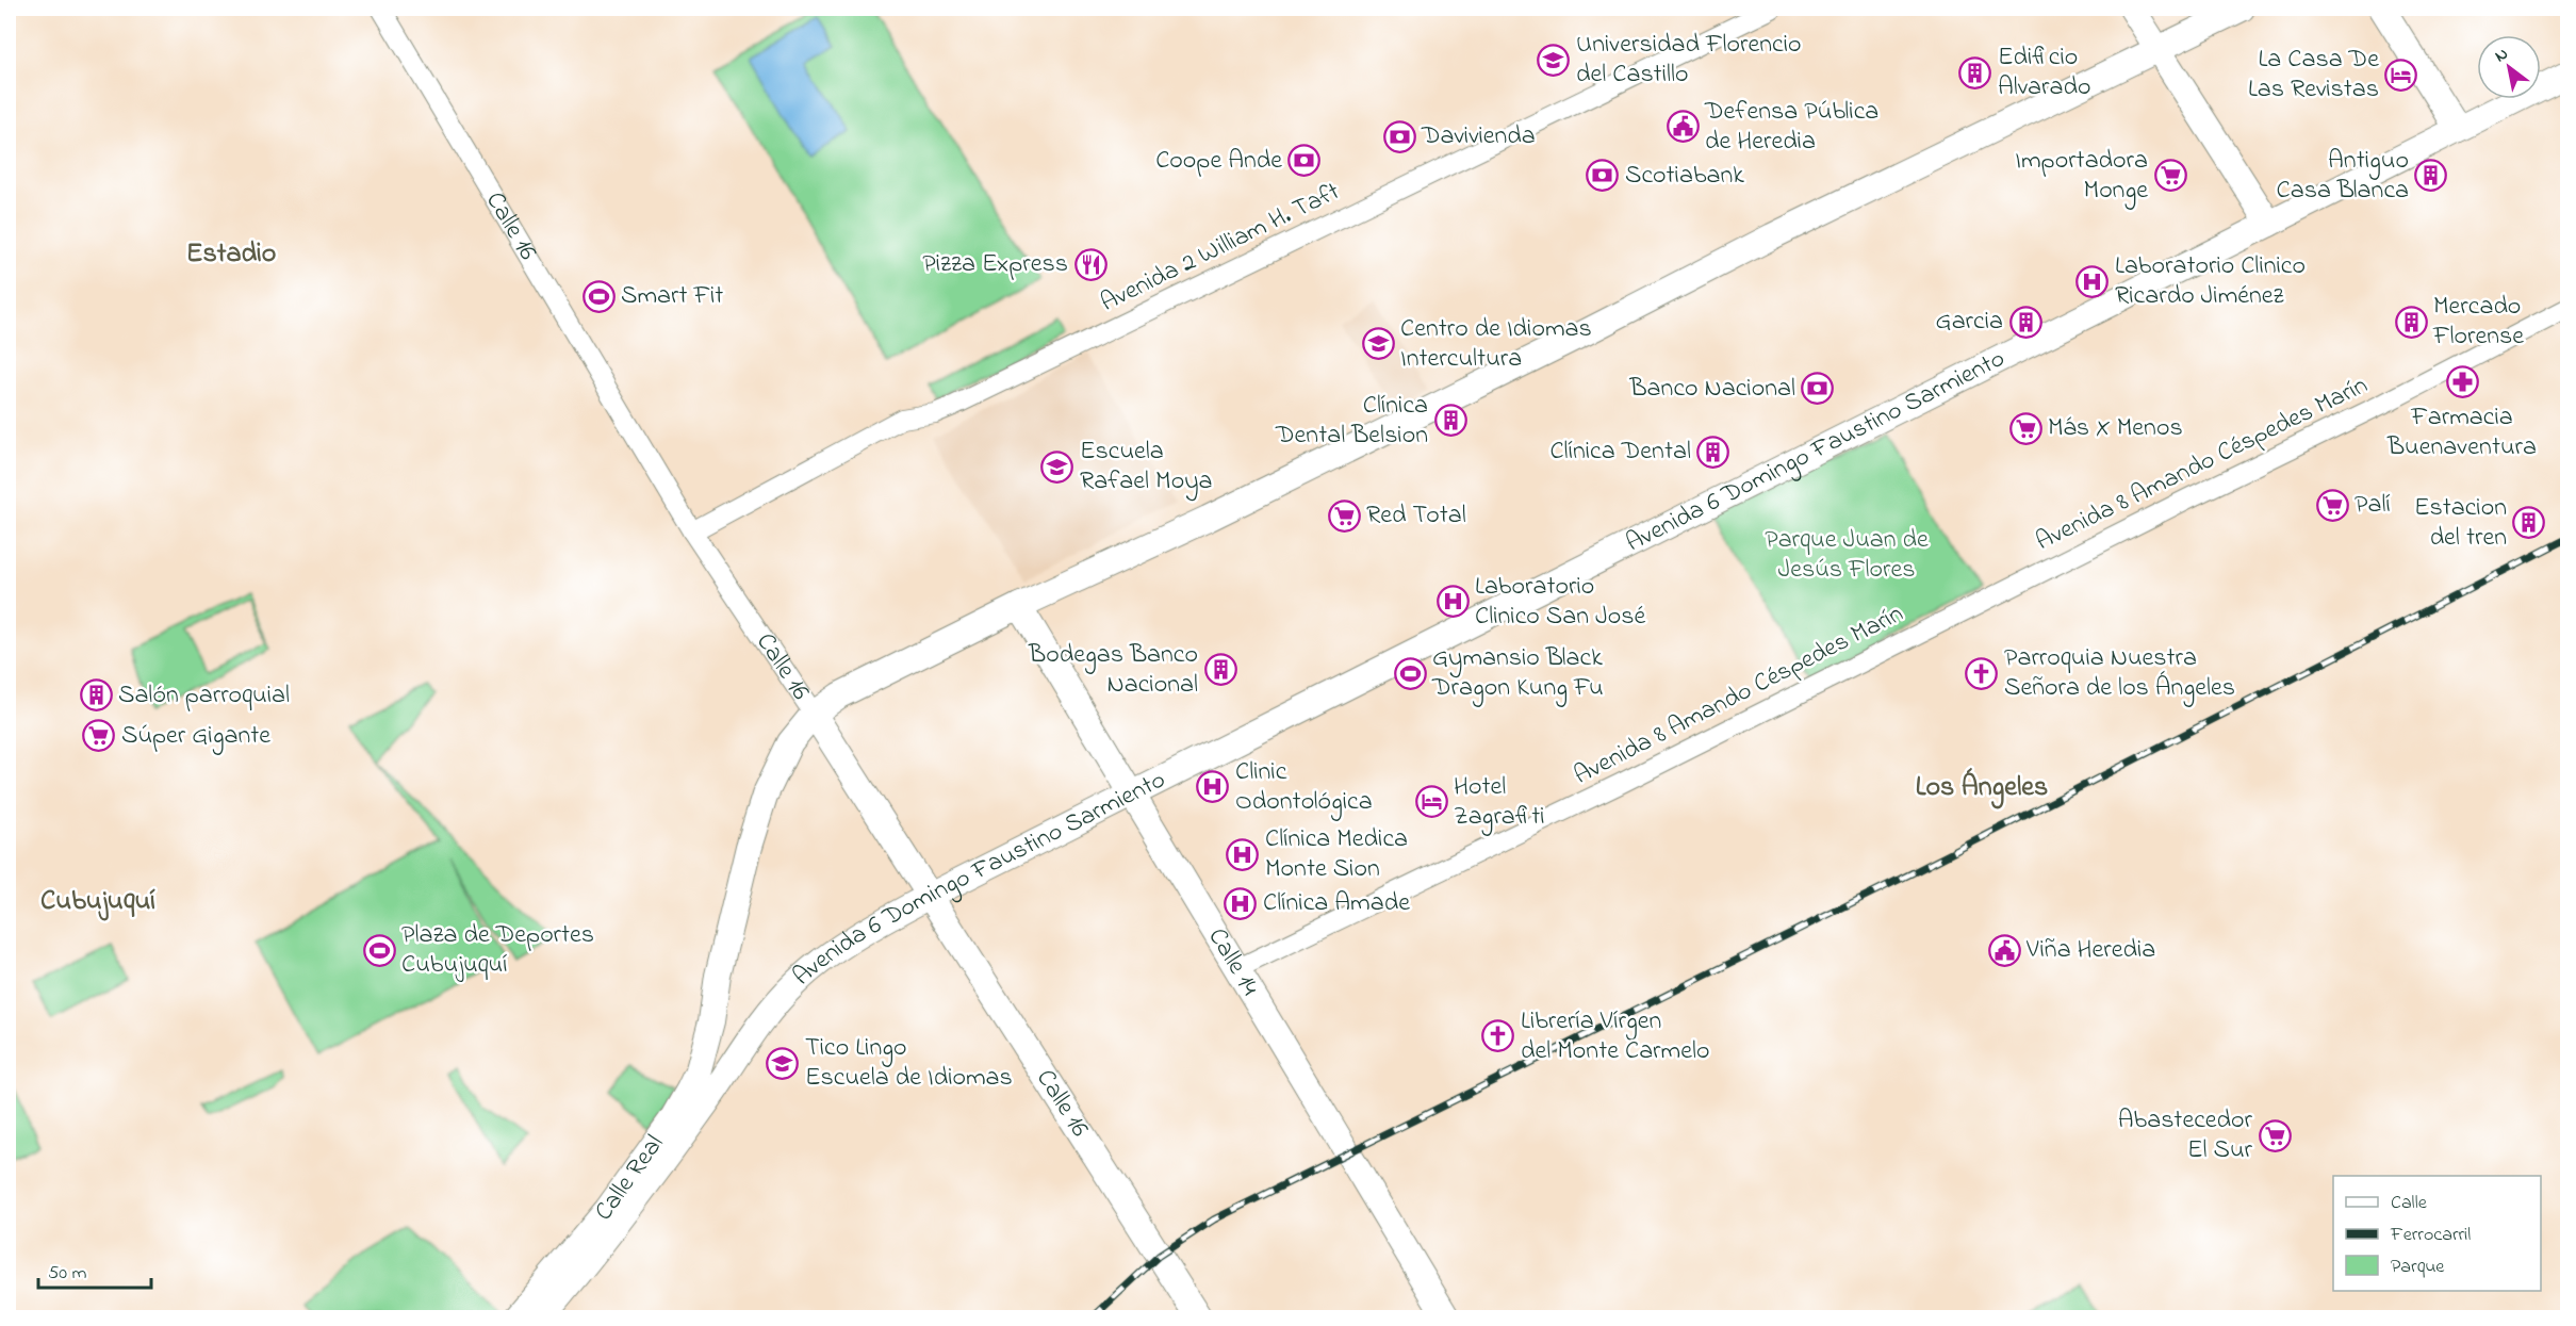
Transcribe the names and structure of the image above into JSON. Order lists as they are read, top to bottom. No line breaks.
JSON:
{"streets":{"main road":["Calle 16","Avenida 6 Domingo Faustino Sarmiento","Calle 14","Calle Real"],"street":["Avenida 2 William H. Taft","Avenida 8 Amando Céspedes Marín"]},"crossings":[["Calle 16","Avenida 2 William H. Taft"],["Calle 16","Avenida 6 Domingo Faustino Sarmiento"],["Calle 16","Calle Real"],["Avenida 6 Domingo Faustino Sarmiento","Calle 14"],["Avenida 6 Domingo Faustino Sarmiento","Calle Real"],["Avenida 8 Amando Céspedes Marín","Calle 14"],["Calle 14","Calle Real"]],"districts":["Estadio","Los Ángeles","Cubujuquí"],"parks":["Parque Juan de Jesús Flores"],"places":{"school or university":["Universidad Florencio del Castillo","Centro de Idiomas Intercultura","Escuela Rafael Moya","Tico Lingo Escuela de Idiomas"],"building":["Edificio Alvarado","Antiguo Casa Blanca","Garcia","Mercado Florense","Clínica Dental Belsion","Clínica Dental","Estacion del tren","Bodegas Banco Nacional","Salón parroquial"],"hotel":["La Casa De Las Revistas","Hotel Zagrafiti"],"public building":["Defensa Pública de Heredia","Viña Heredia"],"bank":["Davivienda","Coope Ande","Scotiabank","Banco Nacional"],"supermarket":["Importadora Monge","Más X Menos","Palí","Red Total","Súper Gigante","Abastecedor El Sur"],"restaurant":["Pizza Express"],"hospital":["Laboratorio Clinico Ricardo Jiménez","Laboratorio Clinico San José","Clinic Odontológica","Clínica Medica Monte Sion","Clínica Amade"],"sports":["Smart Fit","Gymansio Black Dragon Kung Fu","Plaza de Deportes Cubujuquí"],"pharmacy":["Farmacia Buenaventura"],"church":["Parroquia Nuestra Señora de los Ángeles","Librería Vírgen del Monte Carmelo"]},"legend":["Calle","Ferrocarril","Parque"],"scale_bar":"50 m","north":"top left"}
